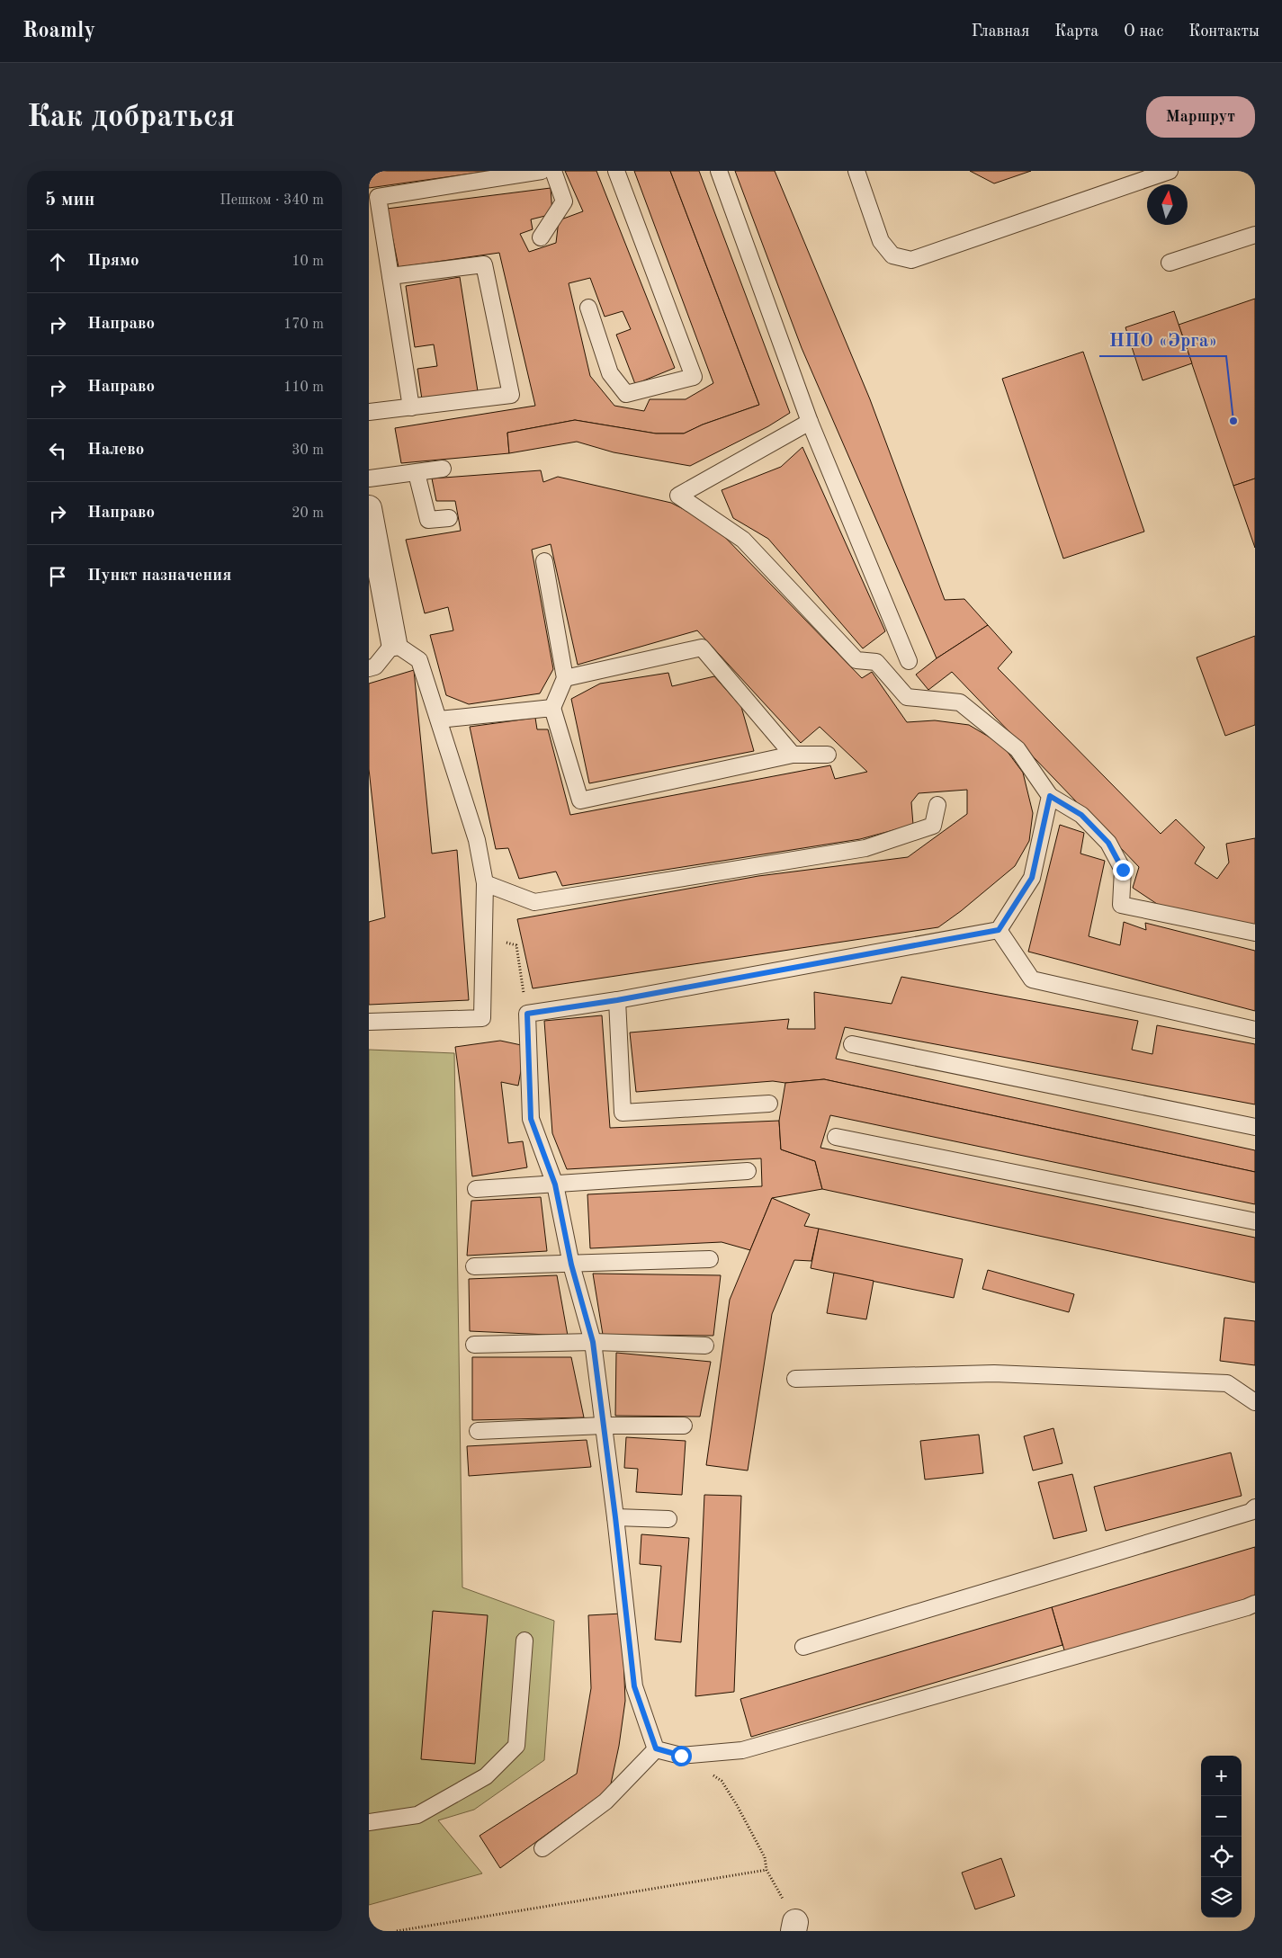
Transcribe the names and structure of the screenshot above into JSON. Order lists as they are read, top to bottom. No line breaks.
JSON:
{"places":["НПО «Эрга»"],"north":"top","page":{"header":"Roamly","nav":["Главная","Карта","О нас","Контакты"],"buttons":"Маршрут","title":"Как добраться","heading":["5 мин","Пешком · 340 m"],"list":[["Прямо","10 m"],["Направо","170 m"],["Направо","110 m"],["Налево","30 m"],["Направо","20 m"],"Пункт назначения"],"map_buttons":["+","−"]}}
